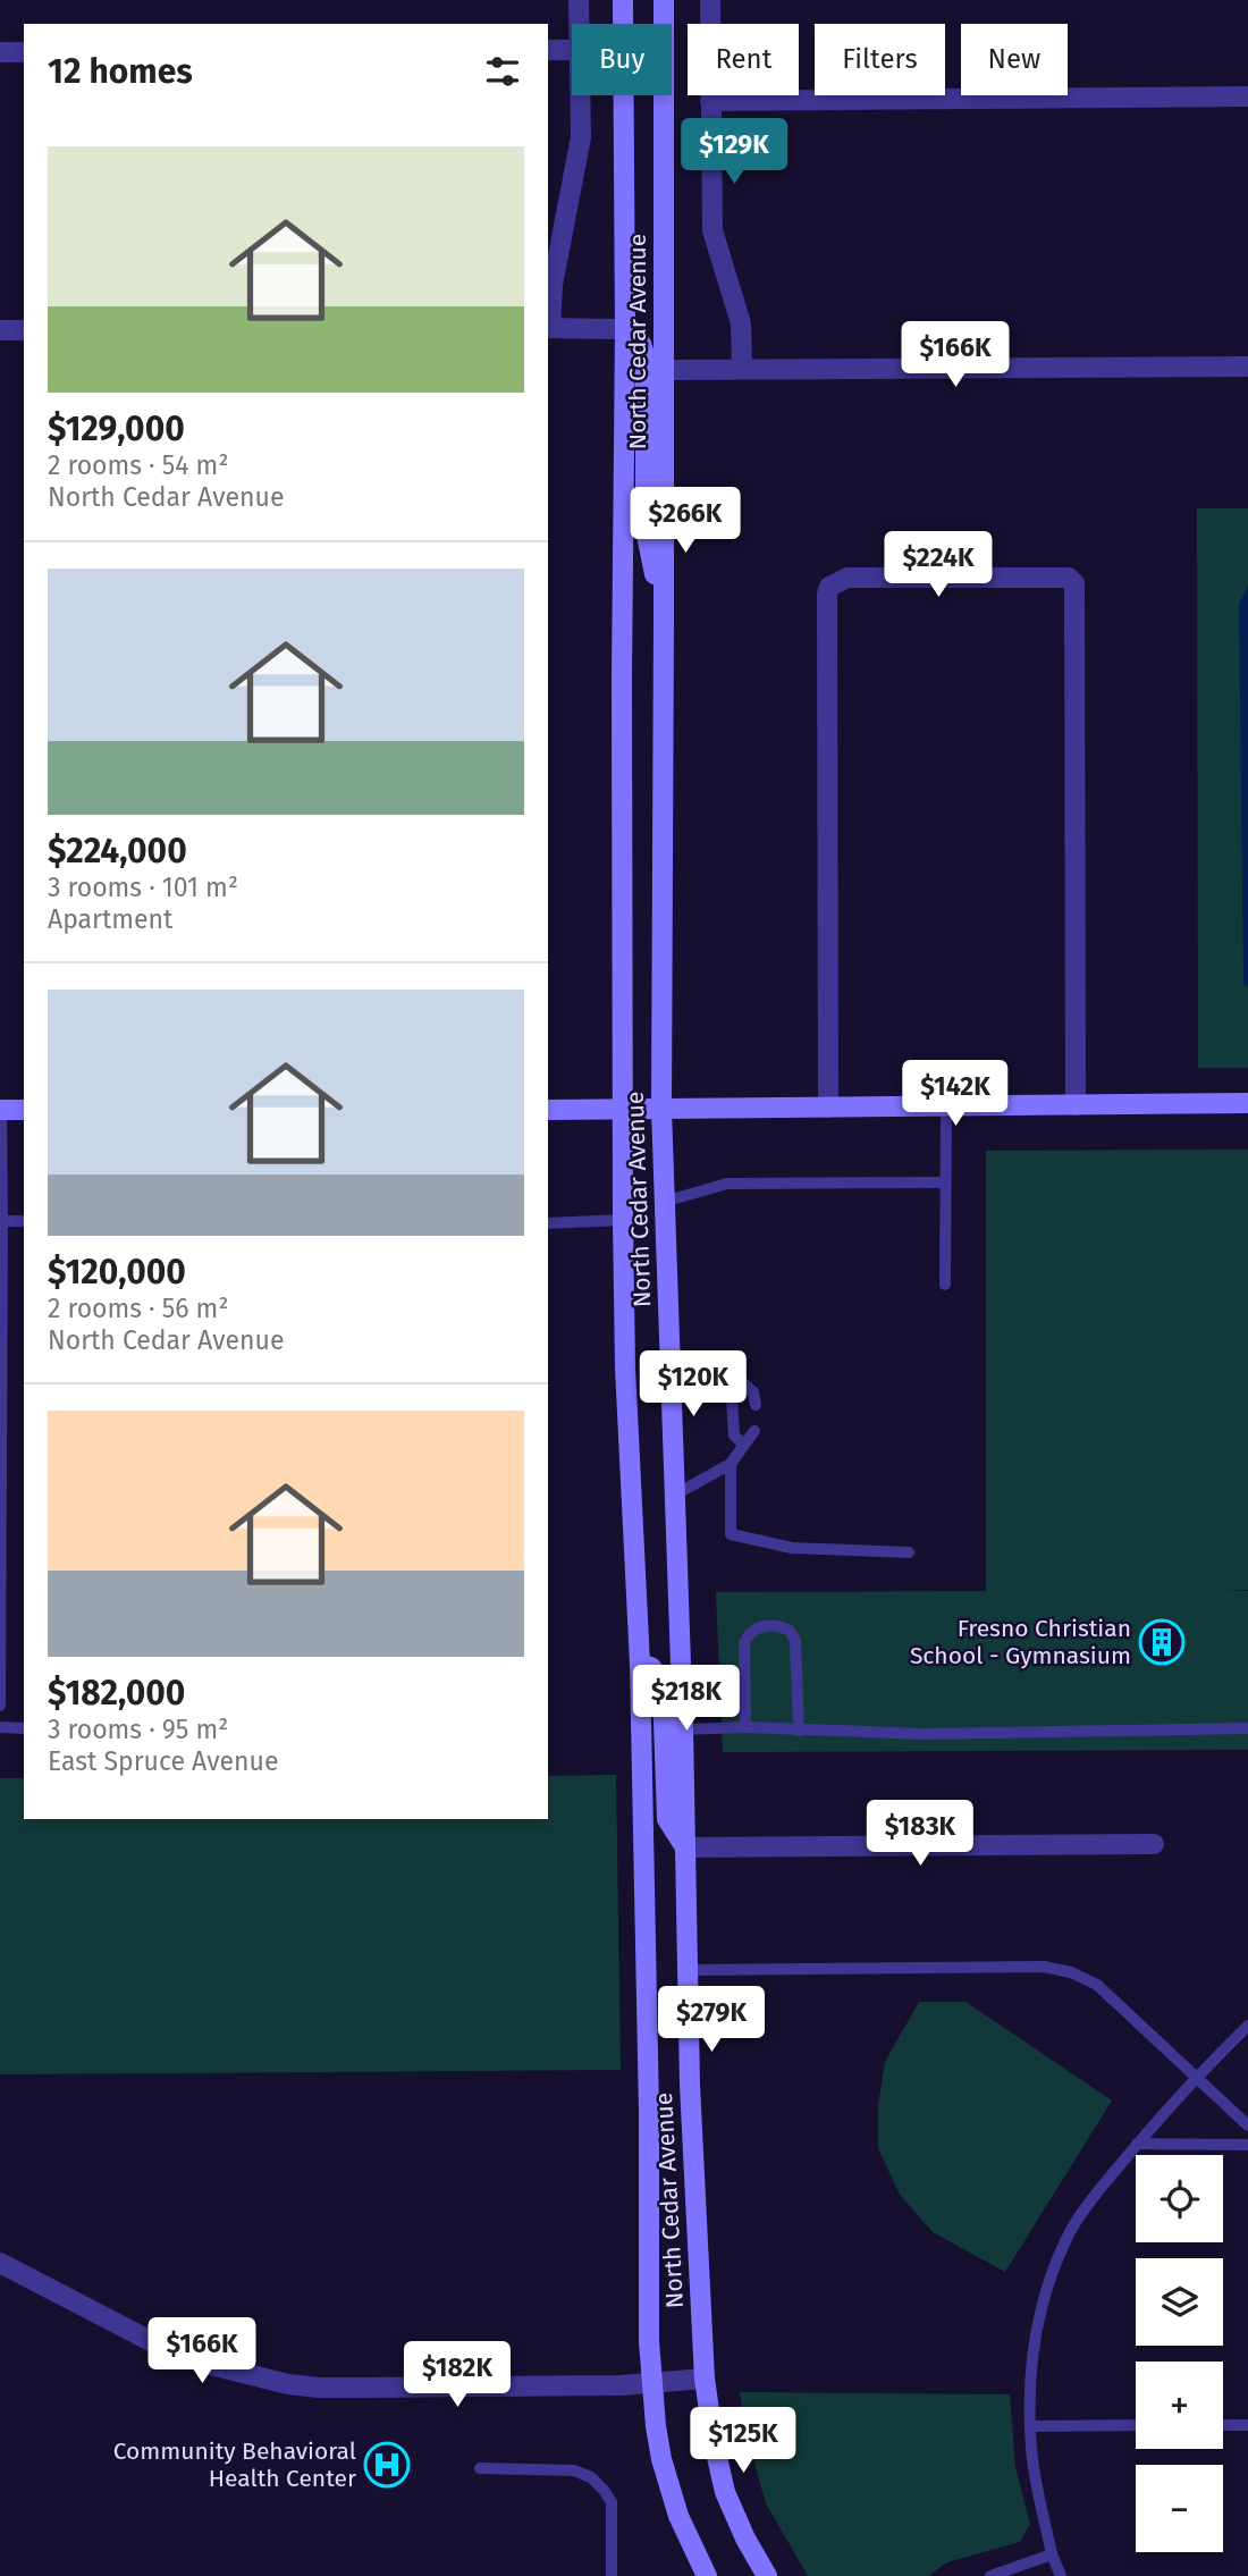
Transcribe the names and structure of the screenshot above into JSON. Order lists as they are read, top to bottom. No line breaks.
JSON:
{"streets":{"main road":["North Cedar Avenue"]},"places":{"building":["Fresno Christian School - Gymnasium"],"hospital":["Community Behavioral Health Center"]},"page":{"chip":["Buy","Rent","Filters","New"],"heading":"12 homes","price":["$129K","$166K","$266K","$224K","$142K","$120K","$218K","$183K","$279K","$166K","$182K","$125K"],"list":[{"name":"$129,000","note":"2 rooms · 54 m² · North Cedar Avenue"},{"name":"$224,000","note":"3 rooms · 101 m² · Apartment"},{"name":"$120,000","note":"2 rooms · 56 m² · North Cedar Avenue"},{"name":"$182,000","note":"3 rooms · 95 m² · East Spruce Avenue"}],"map_buttons":["+","−"]}}
